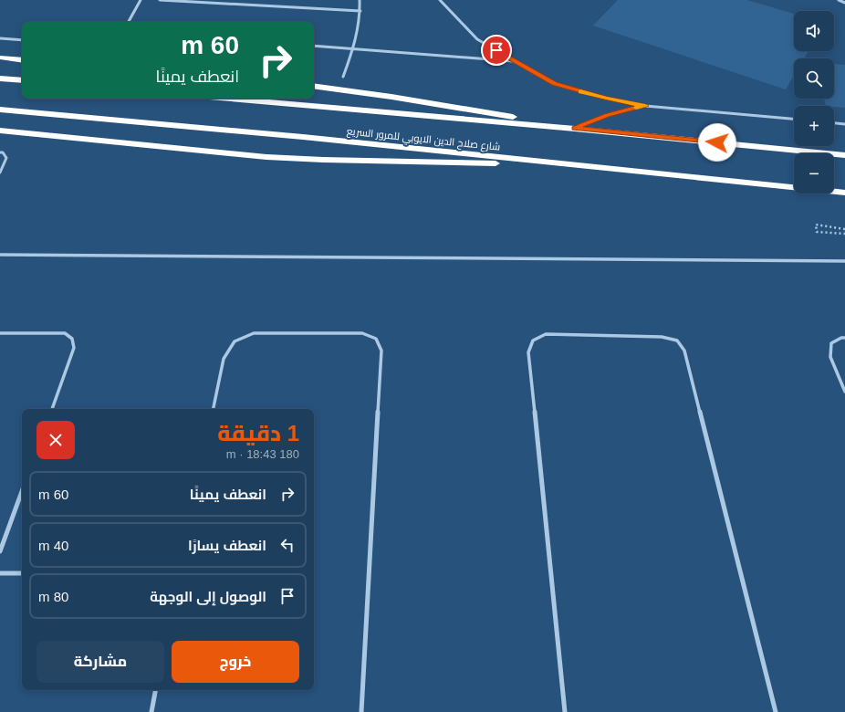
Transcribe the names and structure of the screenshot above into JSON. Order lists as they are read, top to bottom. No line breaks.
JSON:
{"streets":{"highway":["شارع صلاح الدين الايوبي للمرور السريع"]},"page":{"map_buttons":["+","−"],"turn":["60 m","انعطف يمينًا"],"heading":["1 دقيقة","180 m · 18:43"],"list":[{"name":"انعطف يمينًا","value":"60 m"},{"name":"انعطف يسارًا","value":"40 m"},{"name":"الوصول إلى الوجهة","value":"80 m"}],"buttons":["خروج","مشاركة"]}}
